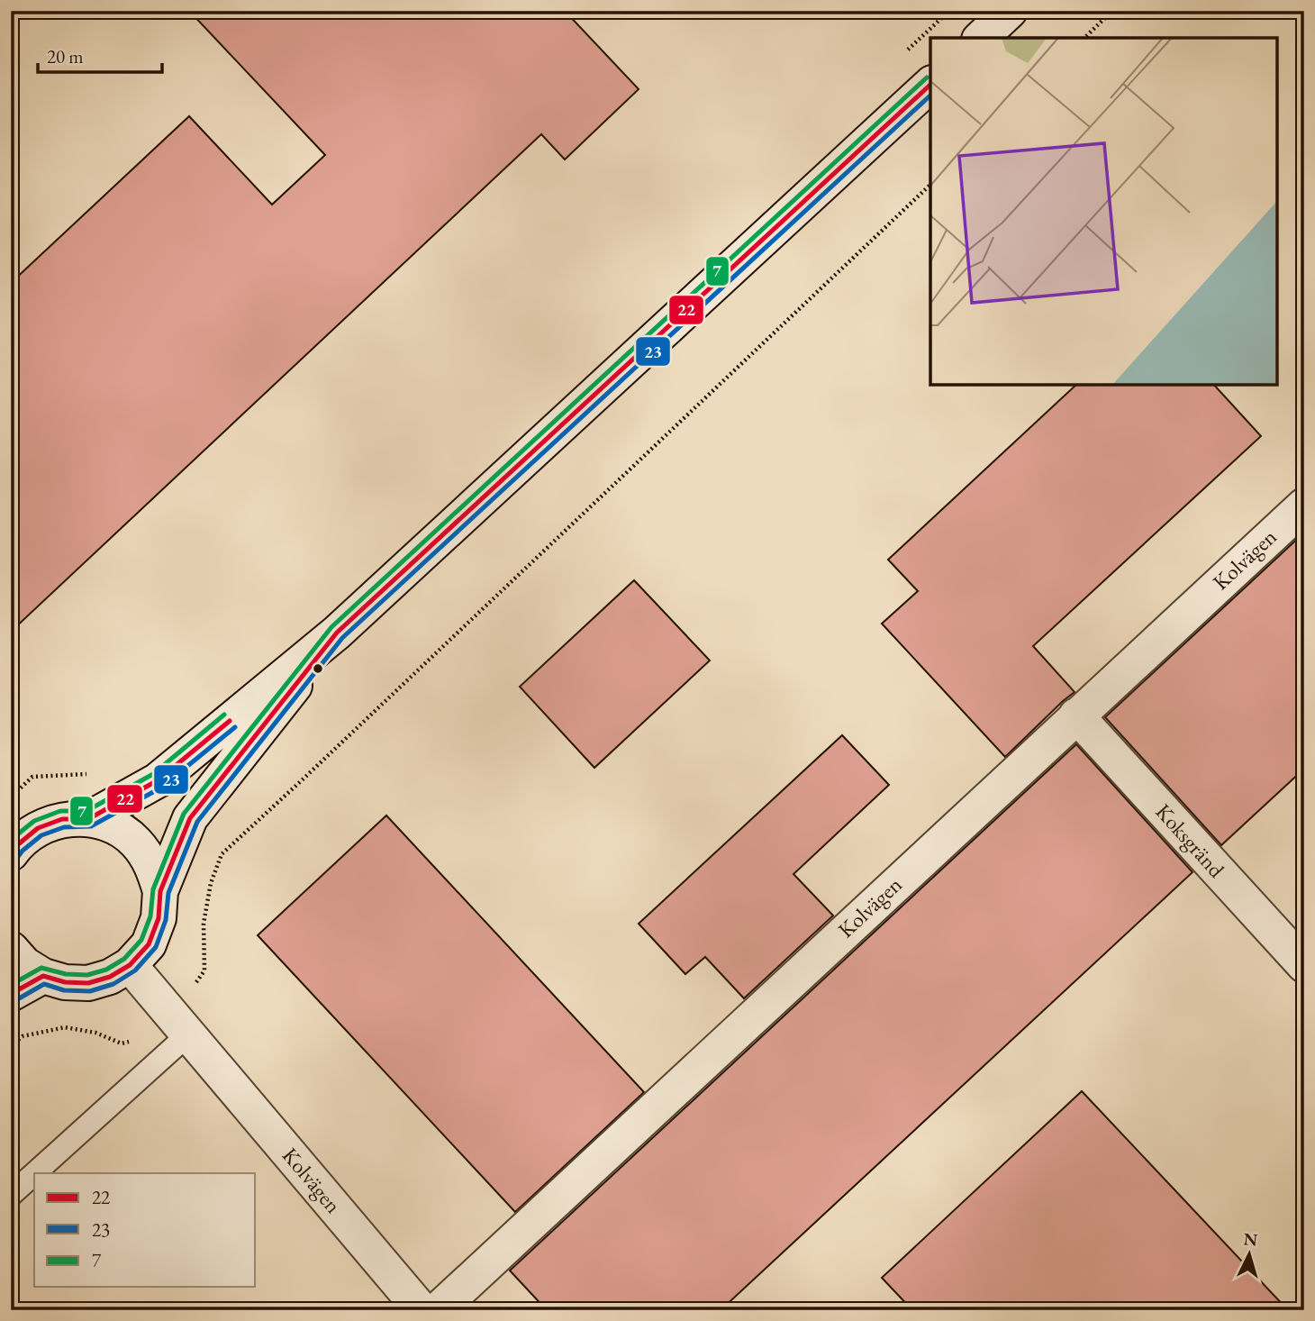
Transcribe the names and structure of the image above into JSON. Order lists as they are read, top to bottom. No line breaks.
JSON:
{"streets":{"main road":["Kolvägen","Koksgränd"]},"crossings":[["Kolvägen","Koksgränd"]],"lines":["transit line 7","transit line 22","transit line 23"],"legend":["22","23","7"],"scale_bar":"20 m","north":"top"}
